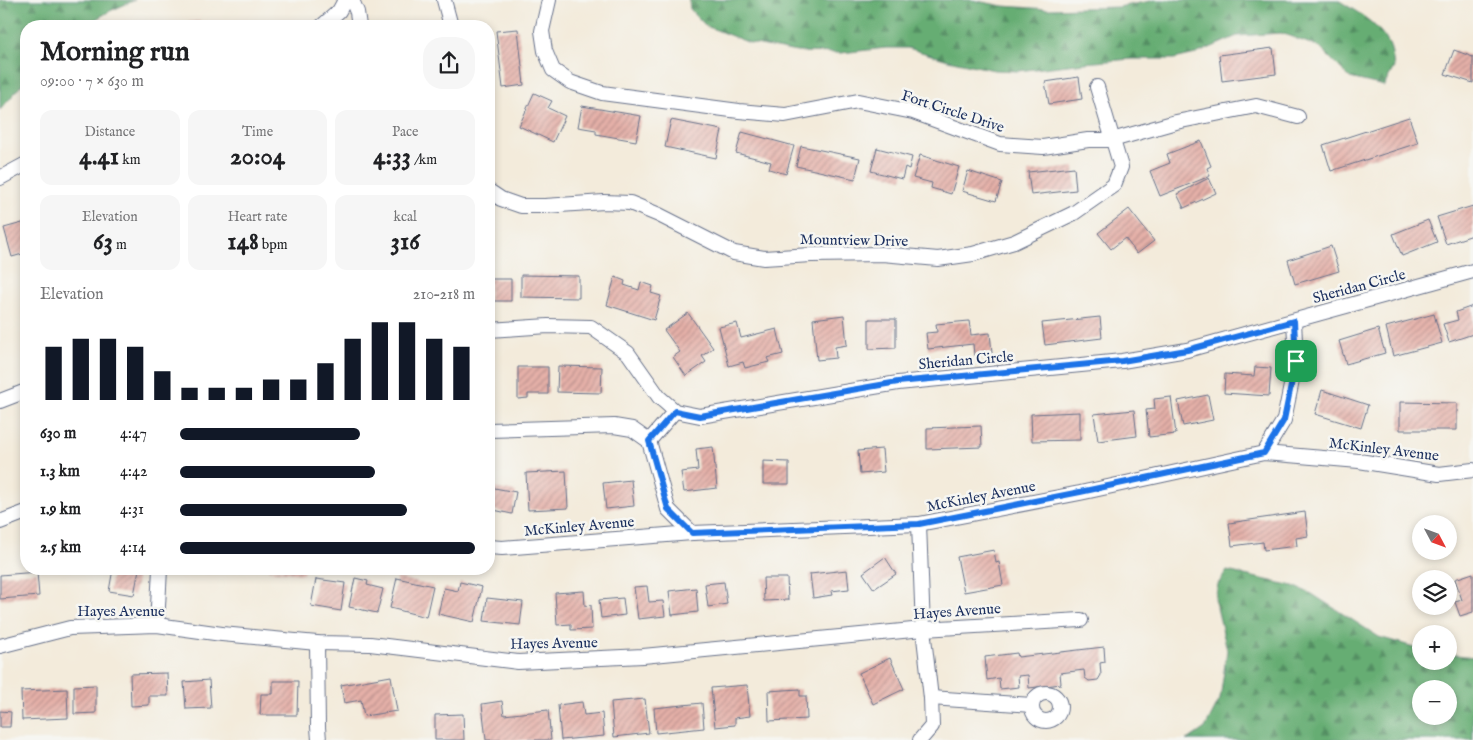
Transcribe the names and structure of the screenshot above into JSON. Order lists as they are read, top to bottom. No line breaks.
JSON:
{"streets":{"street":["Fort Circle Drive","Mountview Drive","Sheridan Circle","McKinley Avenue","Hayes Avenue"]},"crossings":[["Fort Circle Drive","Mountview Drive"]],"north":"bottom right","page":{"heading":["Morning run","09:00 · 7 × 630 m"],"stats":[["Distance","4.41 km"],["Time","20:04"],["Pace","4:33 /km"],["Elevation","63 m"],["Heart rate","148 bpm"],["kcal","316"]],"chart":["Elevation","210–218 m"],"list":[{"name":"630 m","note":"4:47"},{"name":"1.3 km","note":"4:42"},{"name":"1.9 km","note":"4:31"},{"name":"2.5 km","note":"4:14"}],"map_buttons":["+","−"]}}
